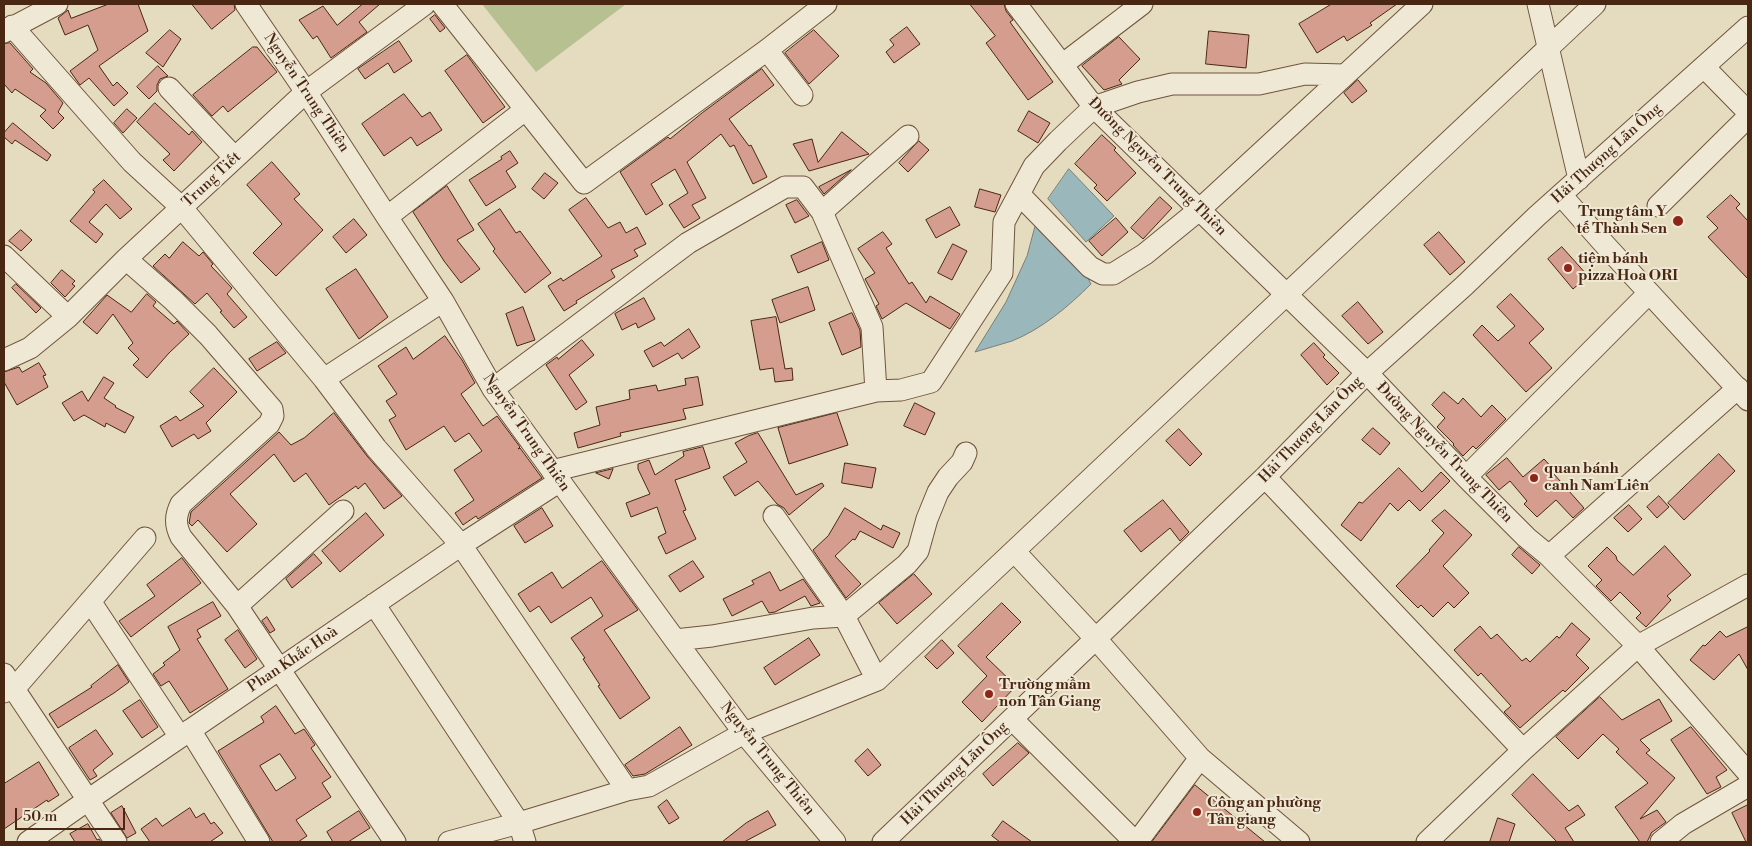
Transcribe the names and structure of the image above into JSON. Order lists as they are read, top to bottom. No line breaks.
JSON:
{"streets":{"street":["Nguyễn Trung Thiên","Hải Thượng Lãn Ông","Đường Nguyễn Trung Thiên","Trung Tiết","Phan Khắc Hoà"]},"crossings":[["Nguyễn Trung Thiên","Trung Tiết"],["Nguyễn Trung Thiên","Phan Khắc Hoà"],["Hải Thượng Lãn Ông","Đường Nguyễn Trung Thiên"],["Đường Nguyễn Trung Thiên","Phan Khắc Hoà"]],"places":["Trung tâm Y tế Thành Sen","tiệm bánh pizza Hoa ORI","quan bánh canh Nam Liên","Trường mầm non Tân Giang","Công an phường Tân giang"],"scale_bar":"50 m"}
